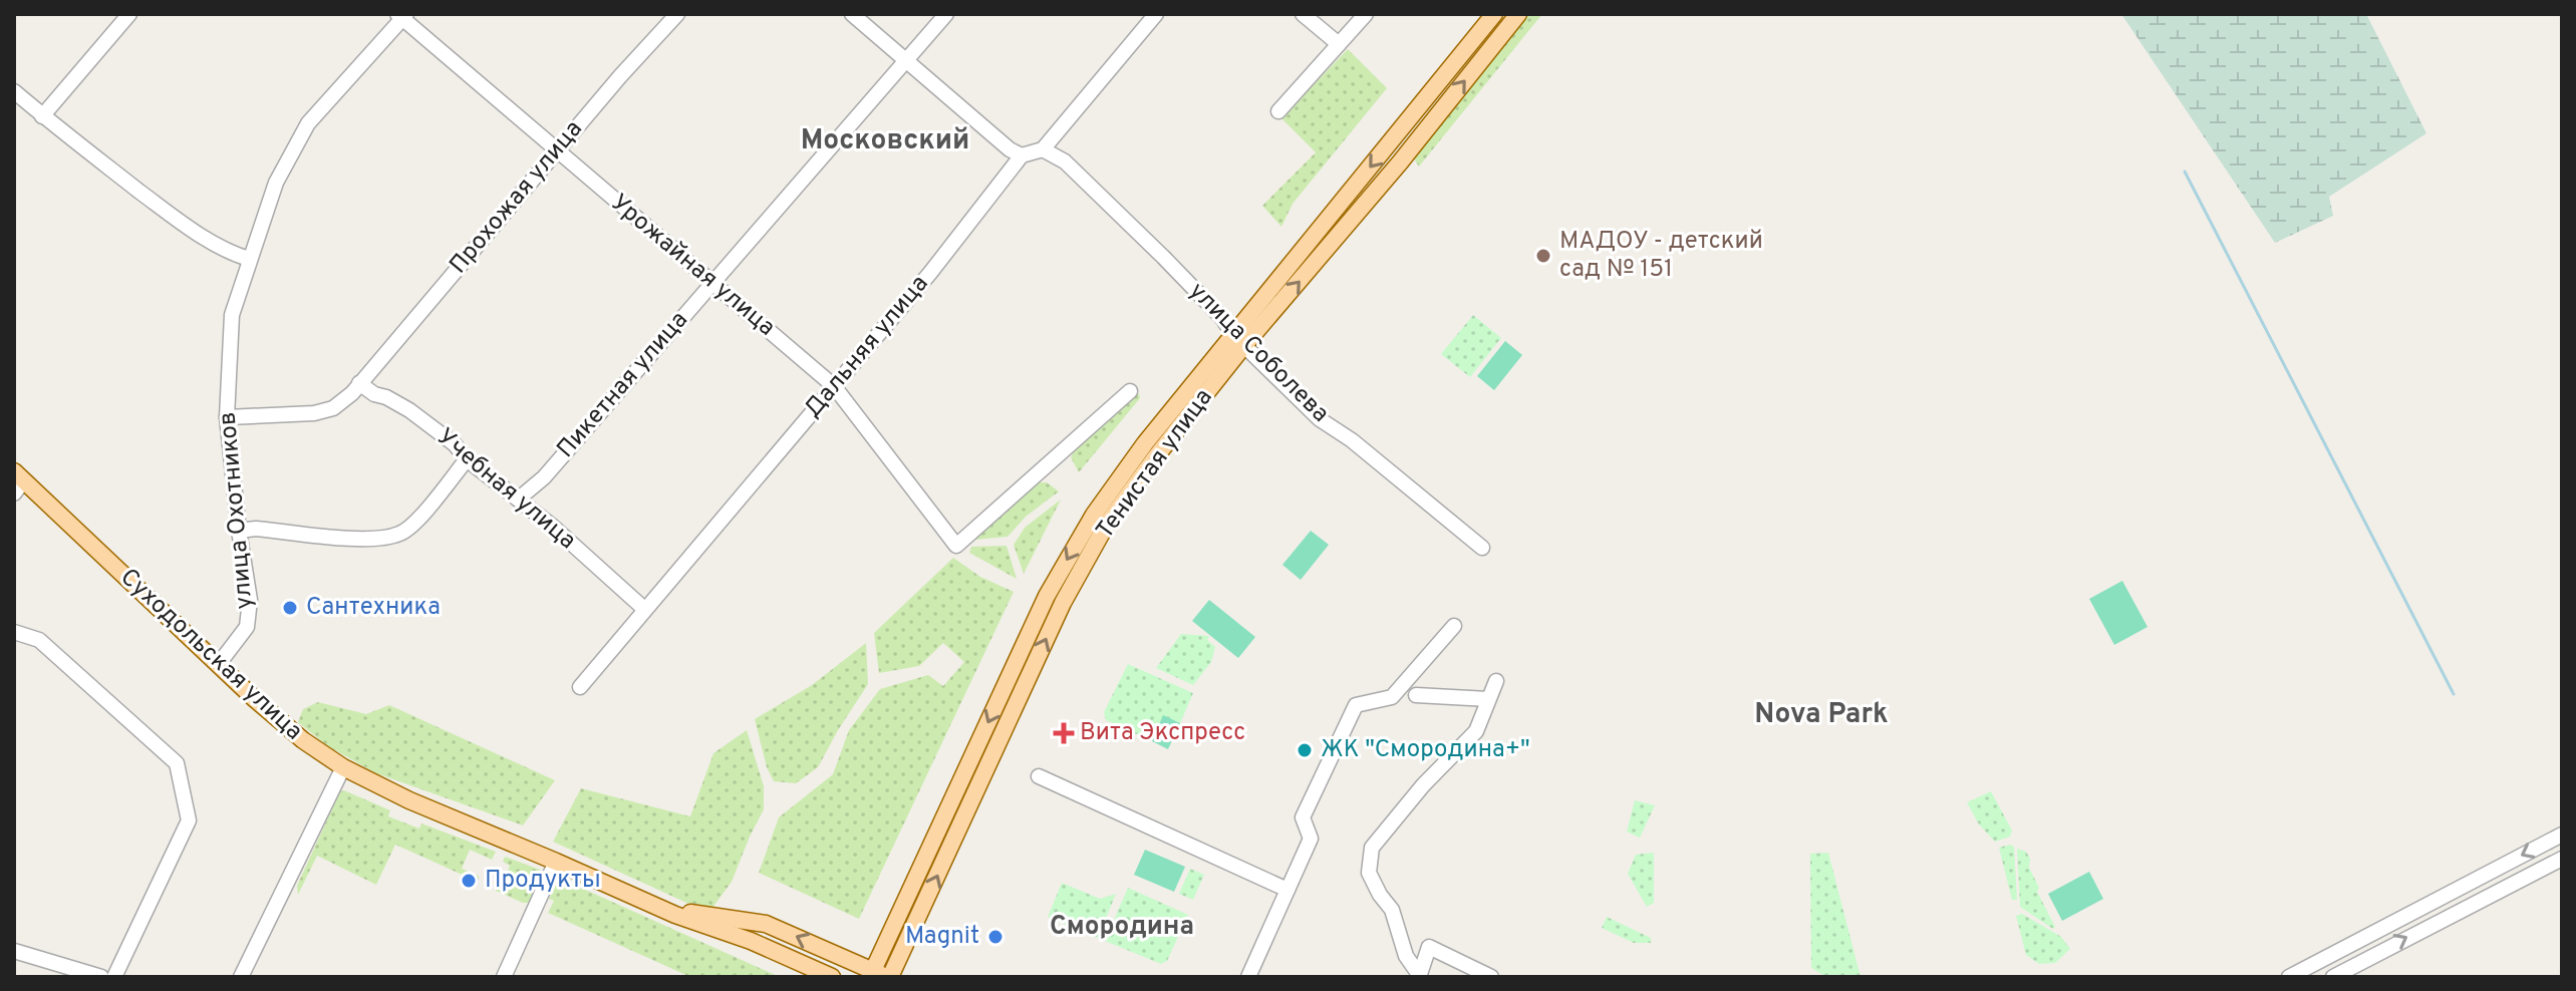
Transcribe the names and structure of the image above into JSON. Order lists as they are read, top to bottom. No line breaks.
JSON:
{"streets":{"main road":["Тенистая улица","Суходольская улица"],"street":["Прохожая улица","Урожайная улица","Дальняя улица","улица Соболева","Пикетная улица","Учебная улица","улица Охотников"]},"crossings":[["Прохожая улица","Урожайная улица"],["Прохожая улица","Учебная улица"],["Прохожая улица","улица Охотников"],["Урожайная улица","Дальняя улица"],["Урожайная улица","Пикетная улица"],["Урожайная улица","улица Охотников"],["Дальняя улица","Учебная улица"],["улица Соболева","Тенистая улица"],["Пикетная улица","Учебная улица"],["Тенистая улица","Суходольская улица"],["улица Охотников","Суходольская улица"]],"districts":["Московский","Nova Park","Смородина"],"places":{"other":["МАДОУ - детский сад № 151","Сантехника","ЖК \"Смородина+\"","Продукты","Magnit"],"health":["Вита Экспресс"]}}
